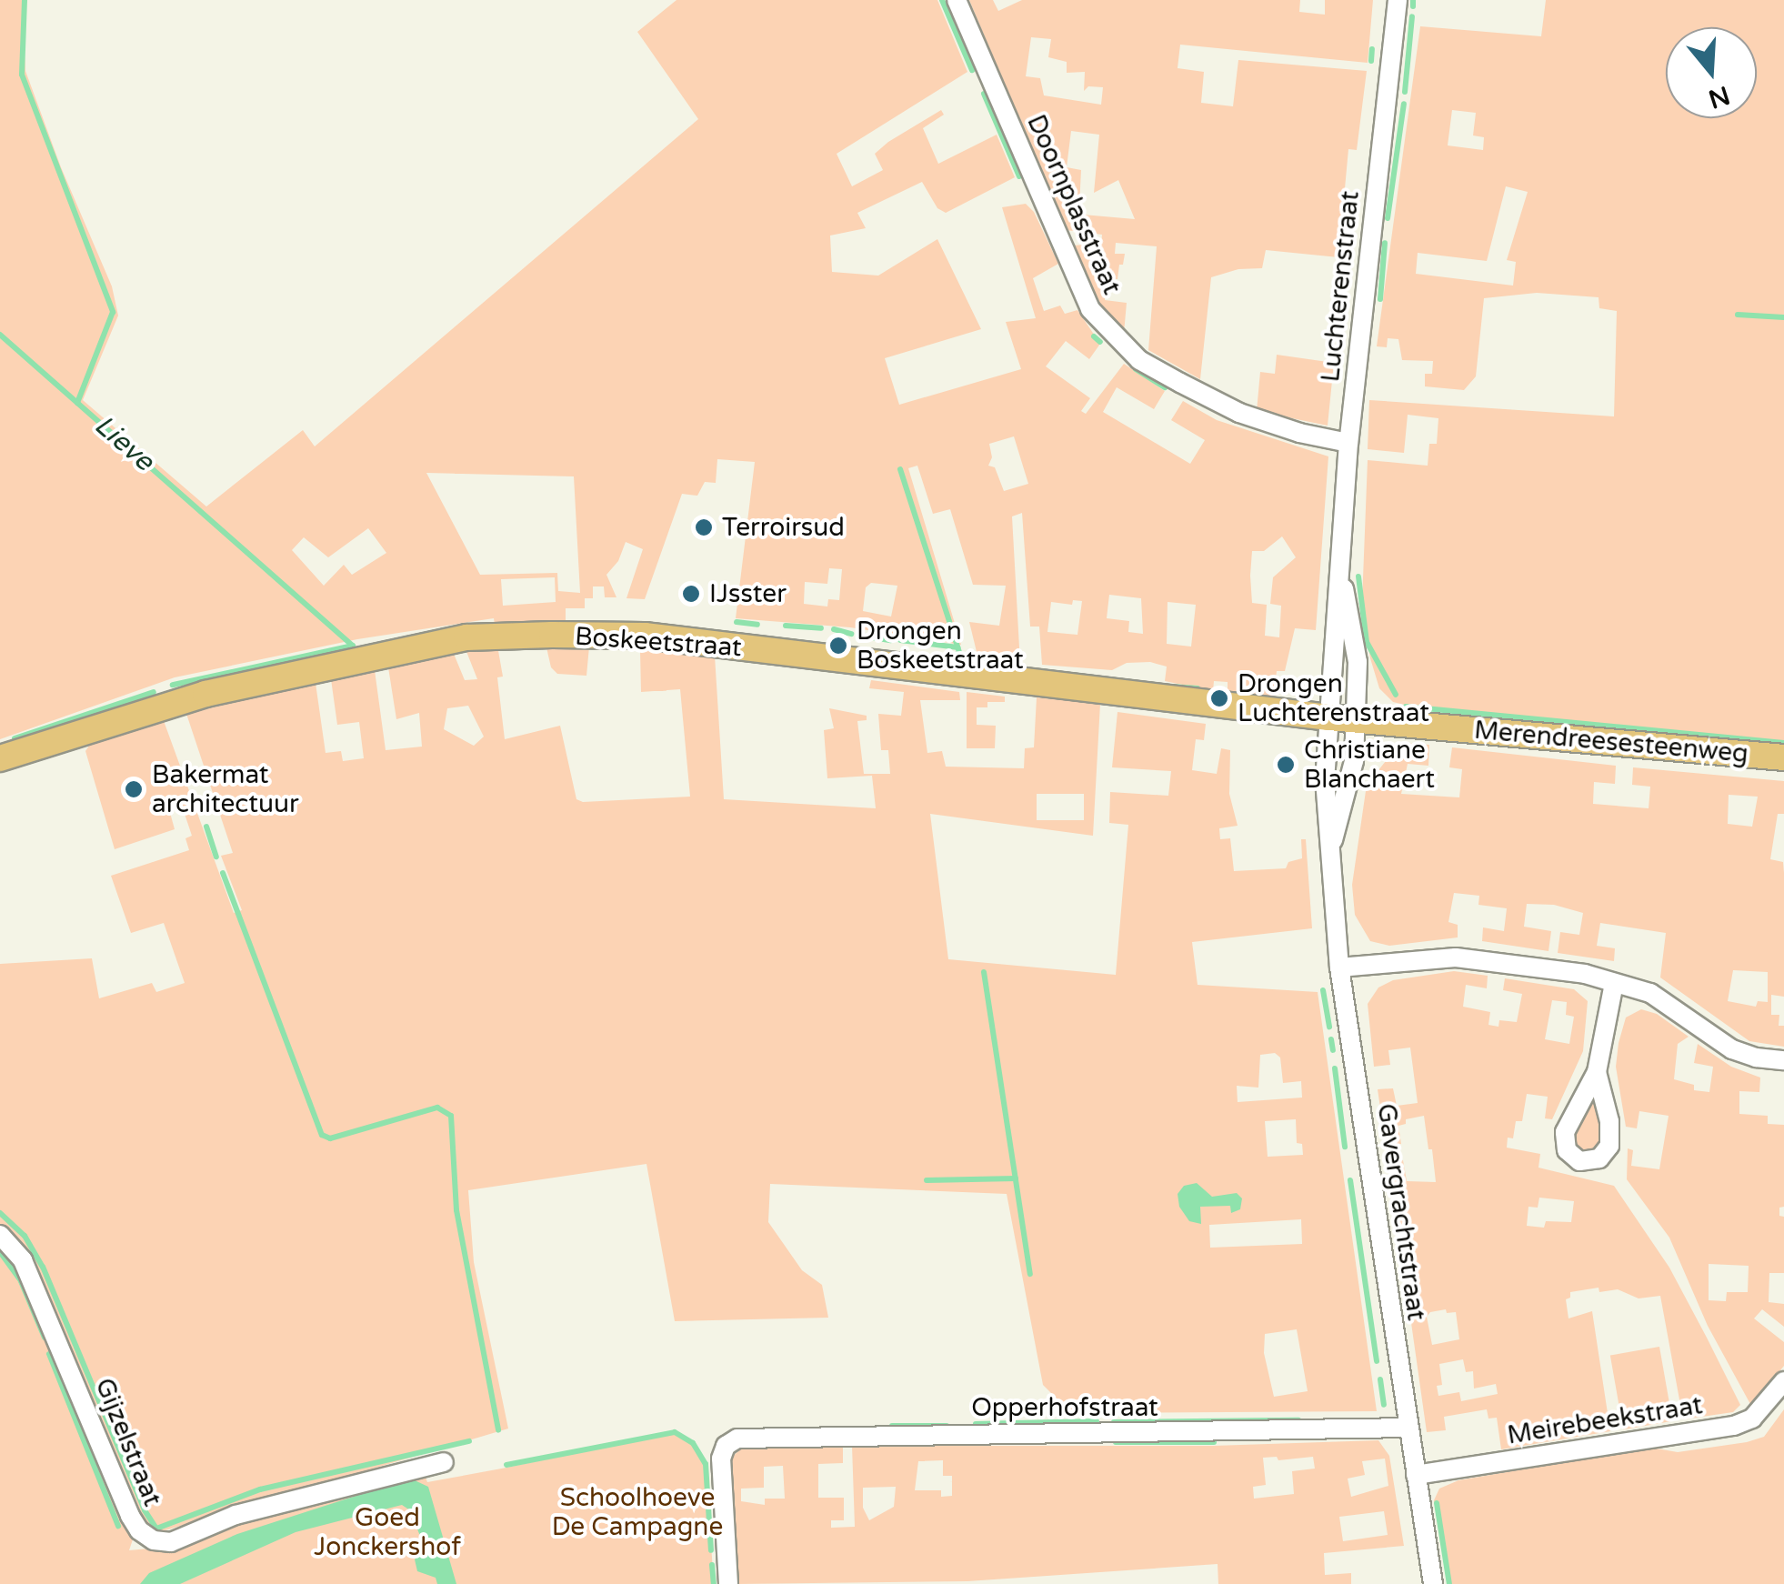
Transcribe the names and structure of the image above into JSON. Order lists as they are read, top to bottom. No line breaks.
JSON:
{"streets":{"main road":["Boskeetstraat","Merendreesesteenweg"],"street":["Doornplasstraat","Luchterenstraat","Gavergrachtstraat","Opperhofstraat","Meirebeekstraat","Gijzelstraat"]},"crossings":[["Doornplasstraat","Luchterenstraat"],["Luchterenstraat","Boskeetstraat"],["Luchterenstraat","Merendreesesteenweg"],["Luchterenstraat","Gavergrachtstraat"],["Boskeetstraat","Merendreesesteenweg"],["Boskeetstraat","Gavergrachtstraat"],["Merendreesesteenweg","Gavergrachtstraat"],["Gavergrachtstraat","Opperhofstraat"],["Gavergrachtstraat","Meirebeekstraat"]],"water":["Lieve"],"parks":["Schoolhoeve De Campagne","Goed Jonckershof"],"places":["Terroirsud","IJsster","Drongen Boskeetstraat","Drongen Luchterenstraat","Christiane Blanchaert","Bakermat architectuur"],"north":"bottom"}
